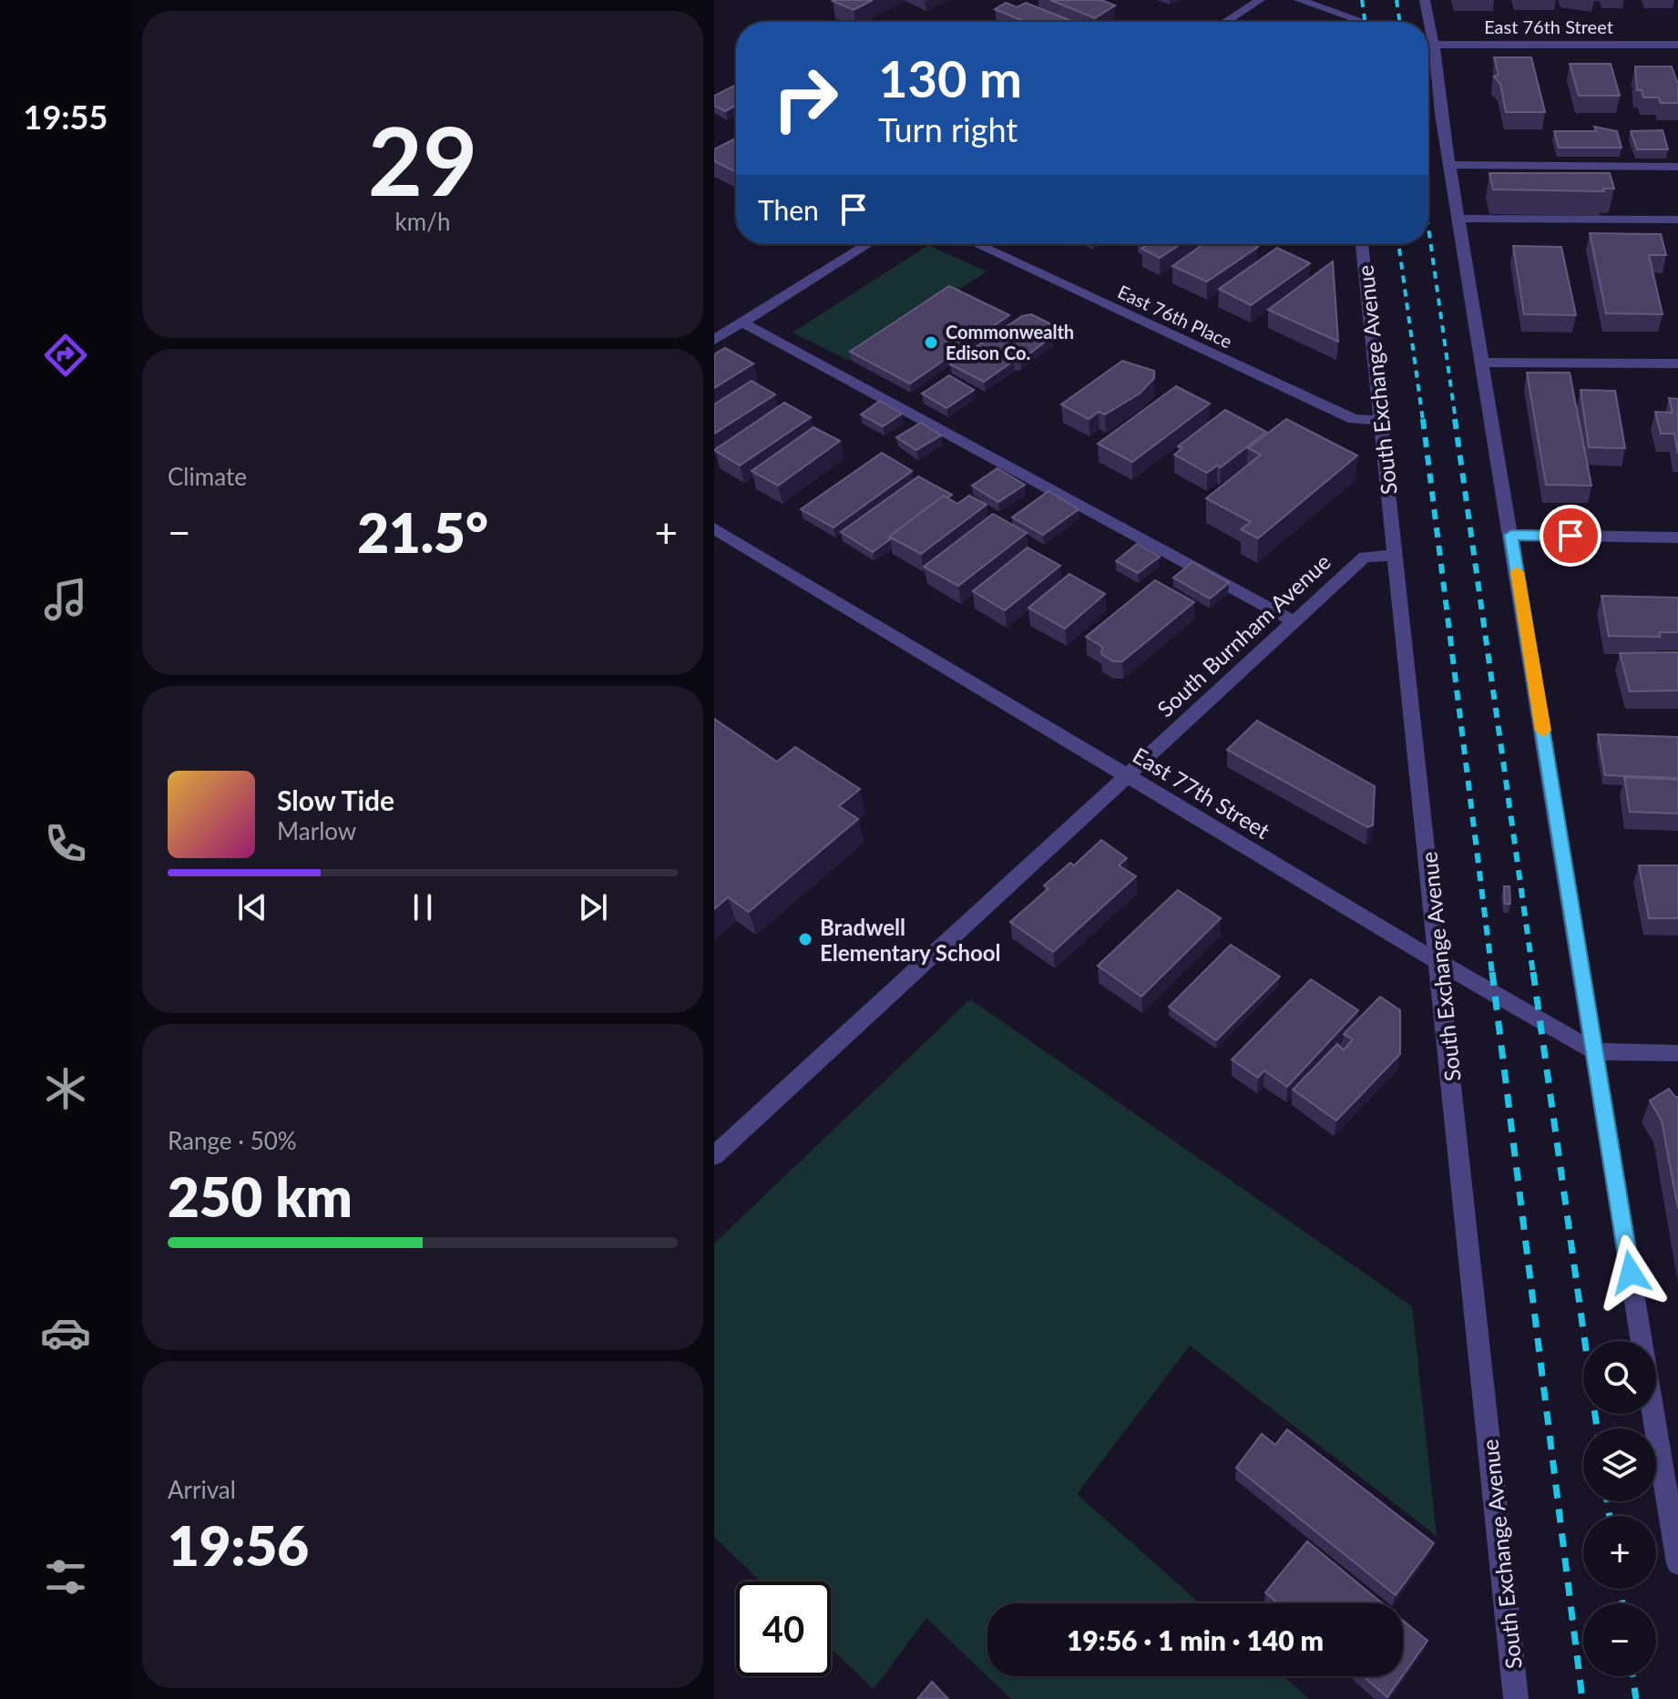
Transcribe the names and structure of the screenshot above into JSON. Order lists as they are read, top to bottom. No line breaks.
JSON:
{"streets":{"street":["East 76th Street","East 76th Place","South Exchange Avenue","South Burnham Avenue","East 77th Street"]},"crossings":[["East 76th Place","South Exchange Avenue"],["South Exchange Avenue","South Burnham Avenue"],["South Exchange Avenue","East 77th Street"],["South Burnham Avenue","East 77th Street"]],"places":["Commonwealth Edison Co.","Bradwell Elementary School"],"page":{"tabs":"19:55","tile":[["29","km/h"],"Climate",["Range · 50%","250 km"],["Arrival","19:56"]],"turn":["130 m","Turn right"],"then":"Then","heat":["−","21.5°","+"],"song":["Slow Tide","Marlow"],"map_buttons":["+","−"],"limit":"40","trip":"19:56 · 1 min · 140 m"}}
